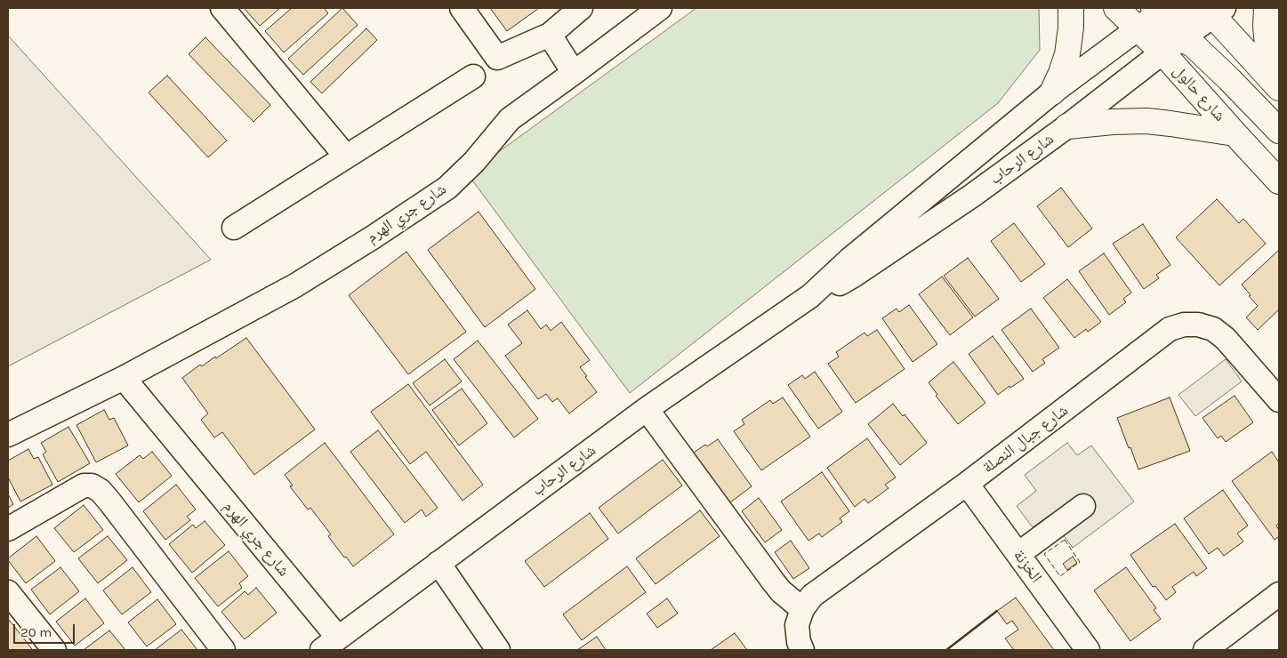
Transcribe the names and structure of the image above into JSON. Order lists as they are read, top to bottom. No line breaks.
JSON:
{"streets":{"main road":["شارع حالول"],"street":["شارع الرحاب","شارع جري الهرم","شارع جبال النصلة","الخزنة"]},"crossings":[["شارع حالول","شارع الرحاب"],["شارع الرحاب","شارع جري الهرم"],["شارع جبال النصلة","الخزنة"]],"scale_bar":"20 m"}
